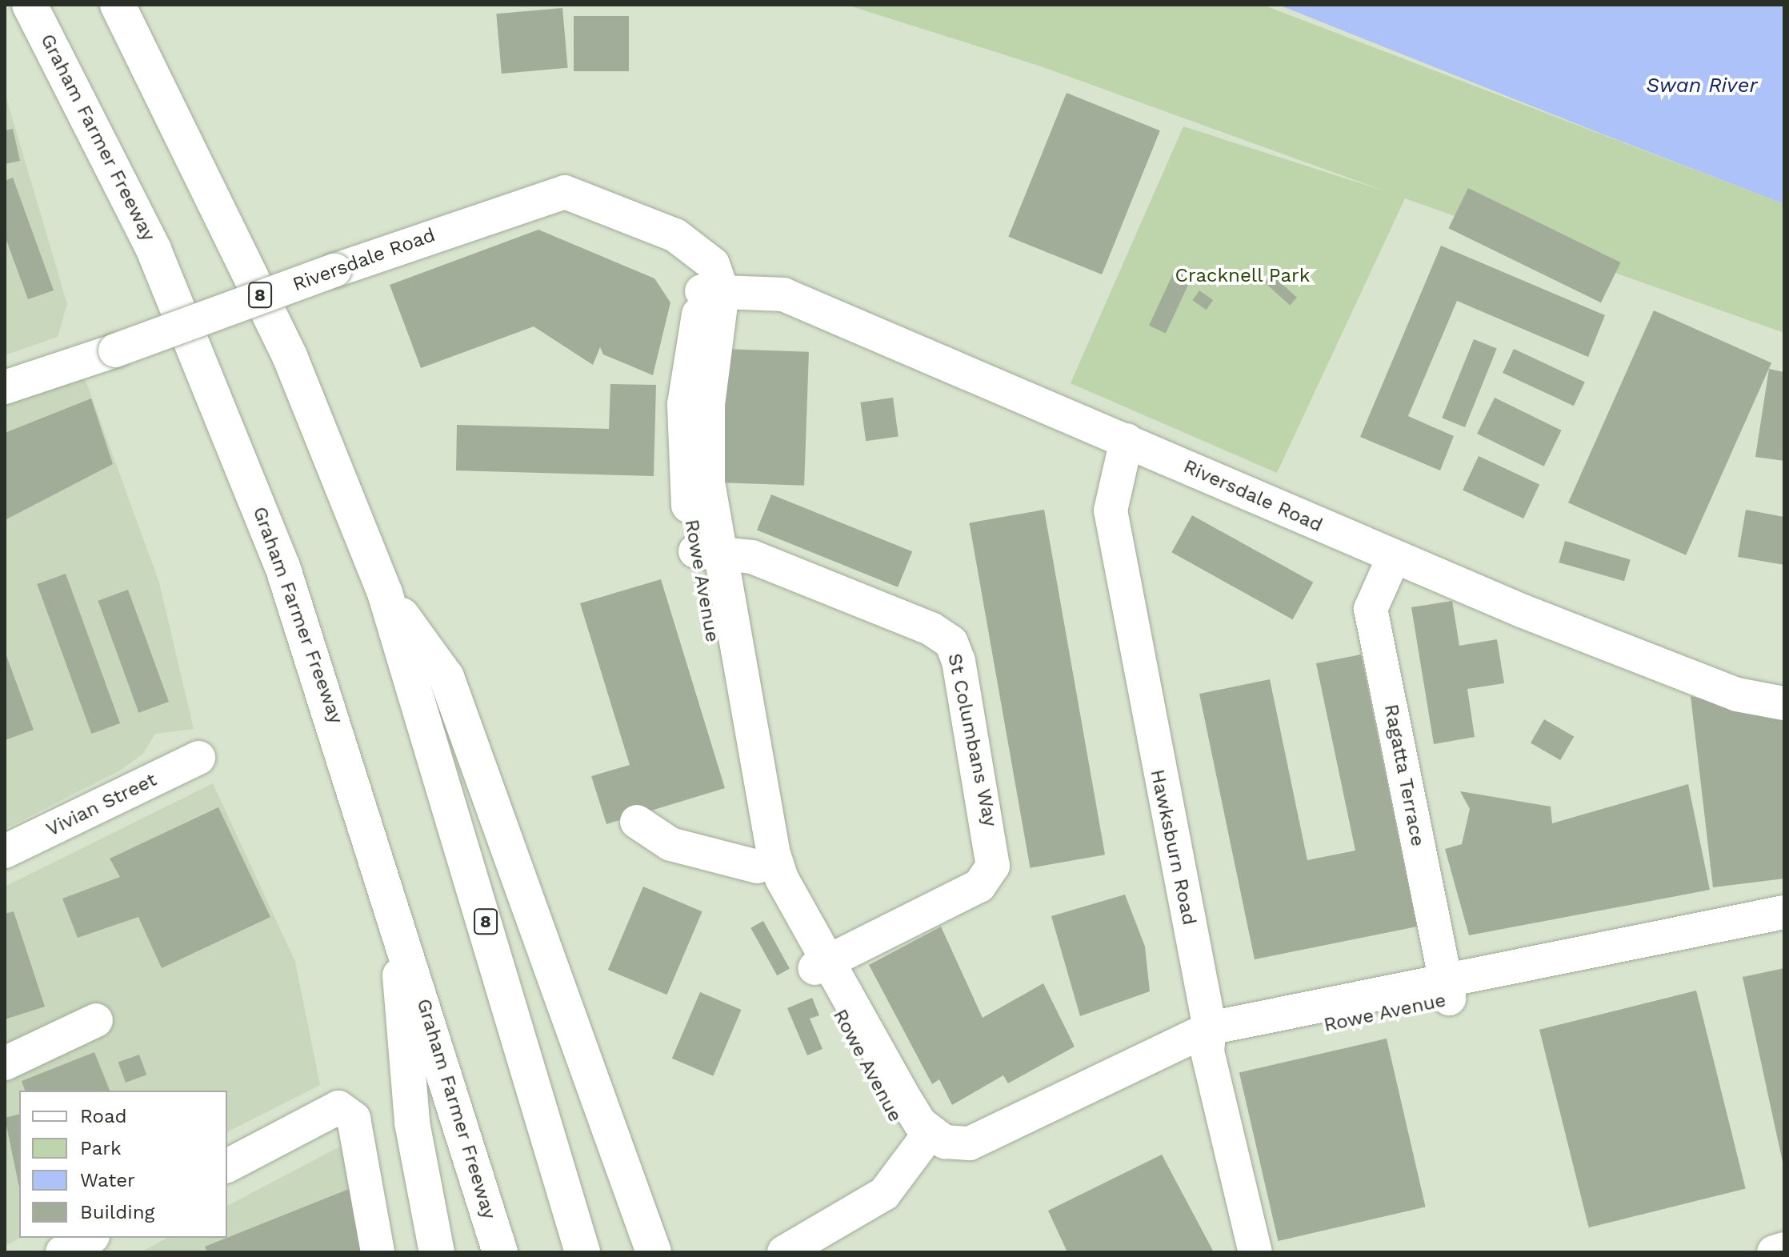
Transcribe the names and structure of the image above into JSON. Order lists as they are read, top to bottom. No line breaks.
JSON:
{"streets":{"highway":["Graham Farmer Freeway","8"],"street":["Riversdale Road","Rowe Avenue","St Columbans Way","Ragatta Terrace","Vivian Street","Hawksburn Road"]},"crossings":[["Riversdale Road","Rowe Avenue"],["Riversdale Road","Ragatta Terrace"],["Riversdale Road","Hawksburn Road"],["Rowe Avenue","St Columbans Way"],["Rowe Avenue","Ragatta Terrace"],["Rowe Avenue","Hawksburn Road"]],"water":["Swan River"],"parks":["Cracknell Park"],"legend":["Road","Park","Water","Building"]}
